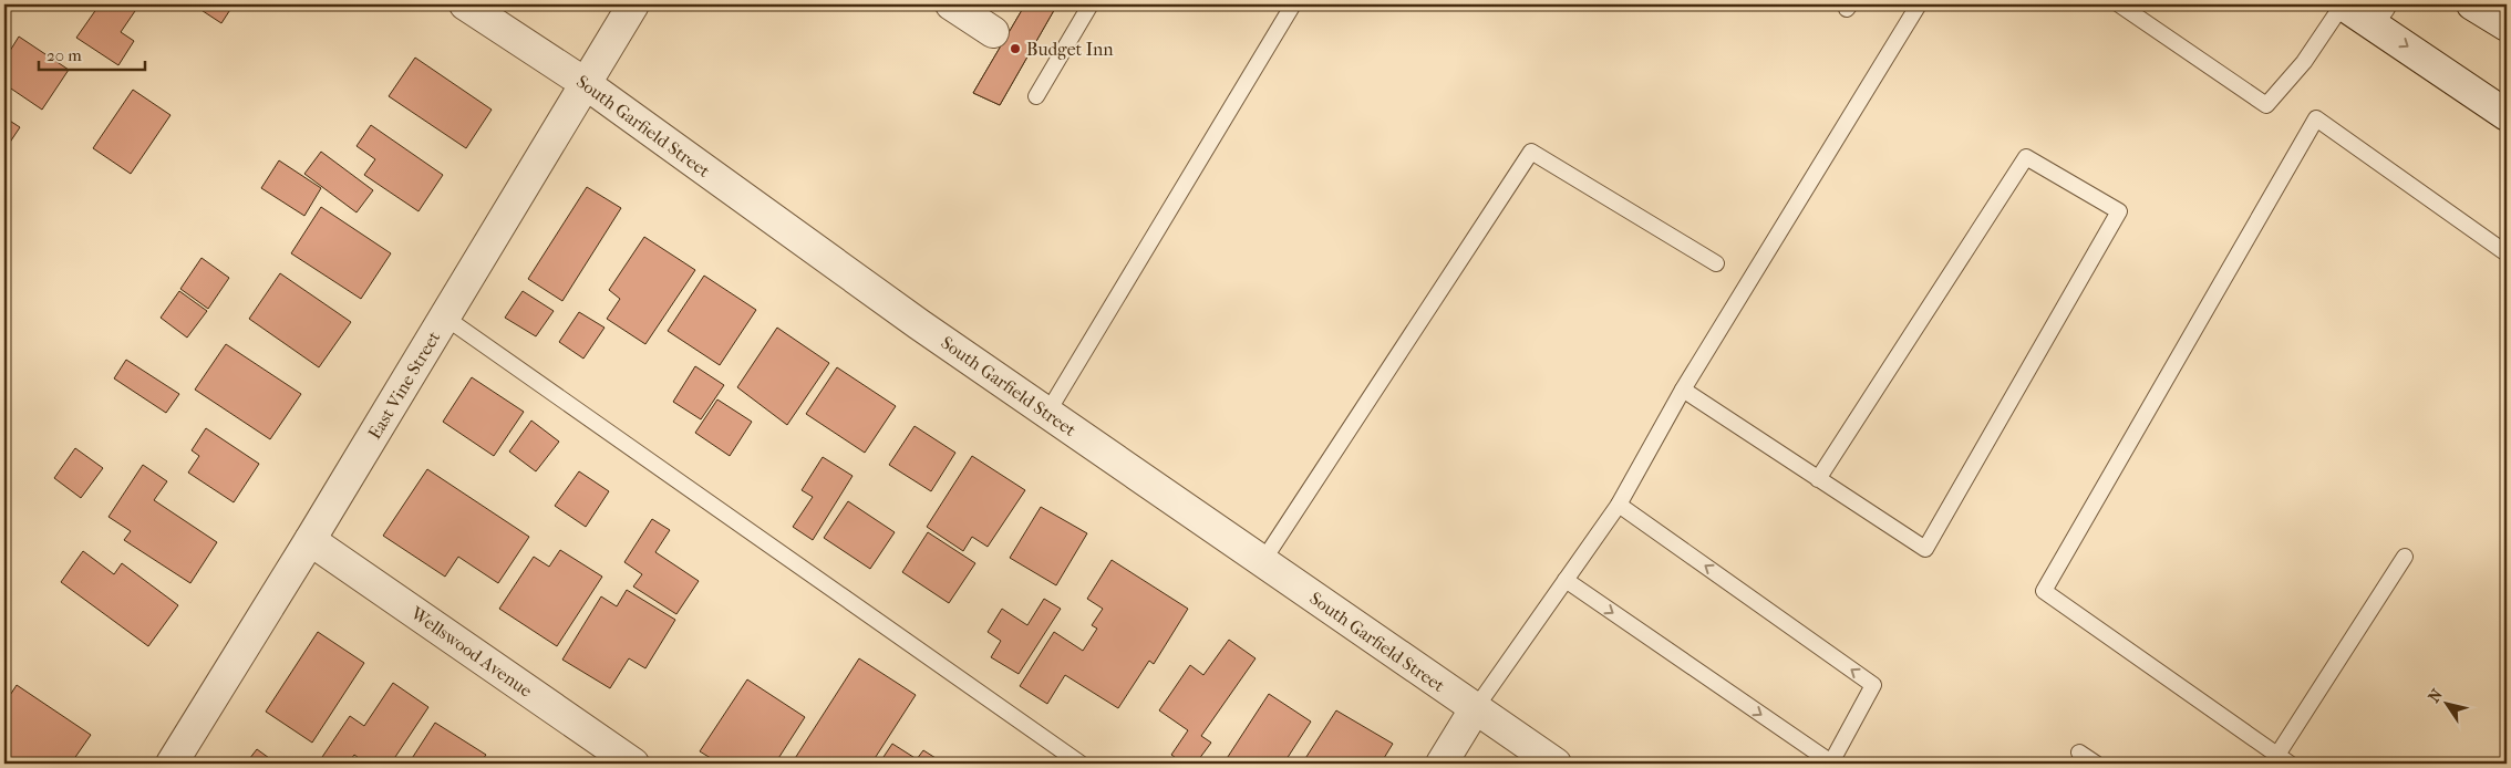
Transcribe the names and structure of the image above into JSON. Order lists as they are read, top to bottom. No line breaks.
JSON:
{"streets":{"street":["South Garfield Street","East Vine Street","Wellswood Avenue"]},"crossings":[["South Garfield Street","East Vine Street"],["East Vine Street","Wellswood Avenue"]],"places":["Budget Inn"],"scale_bar":"20 m","north":"top left"}
